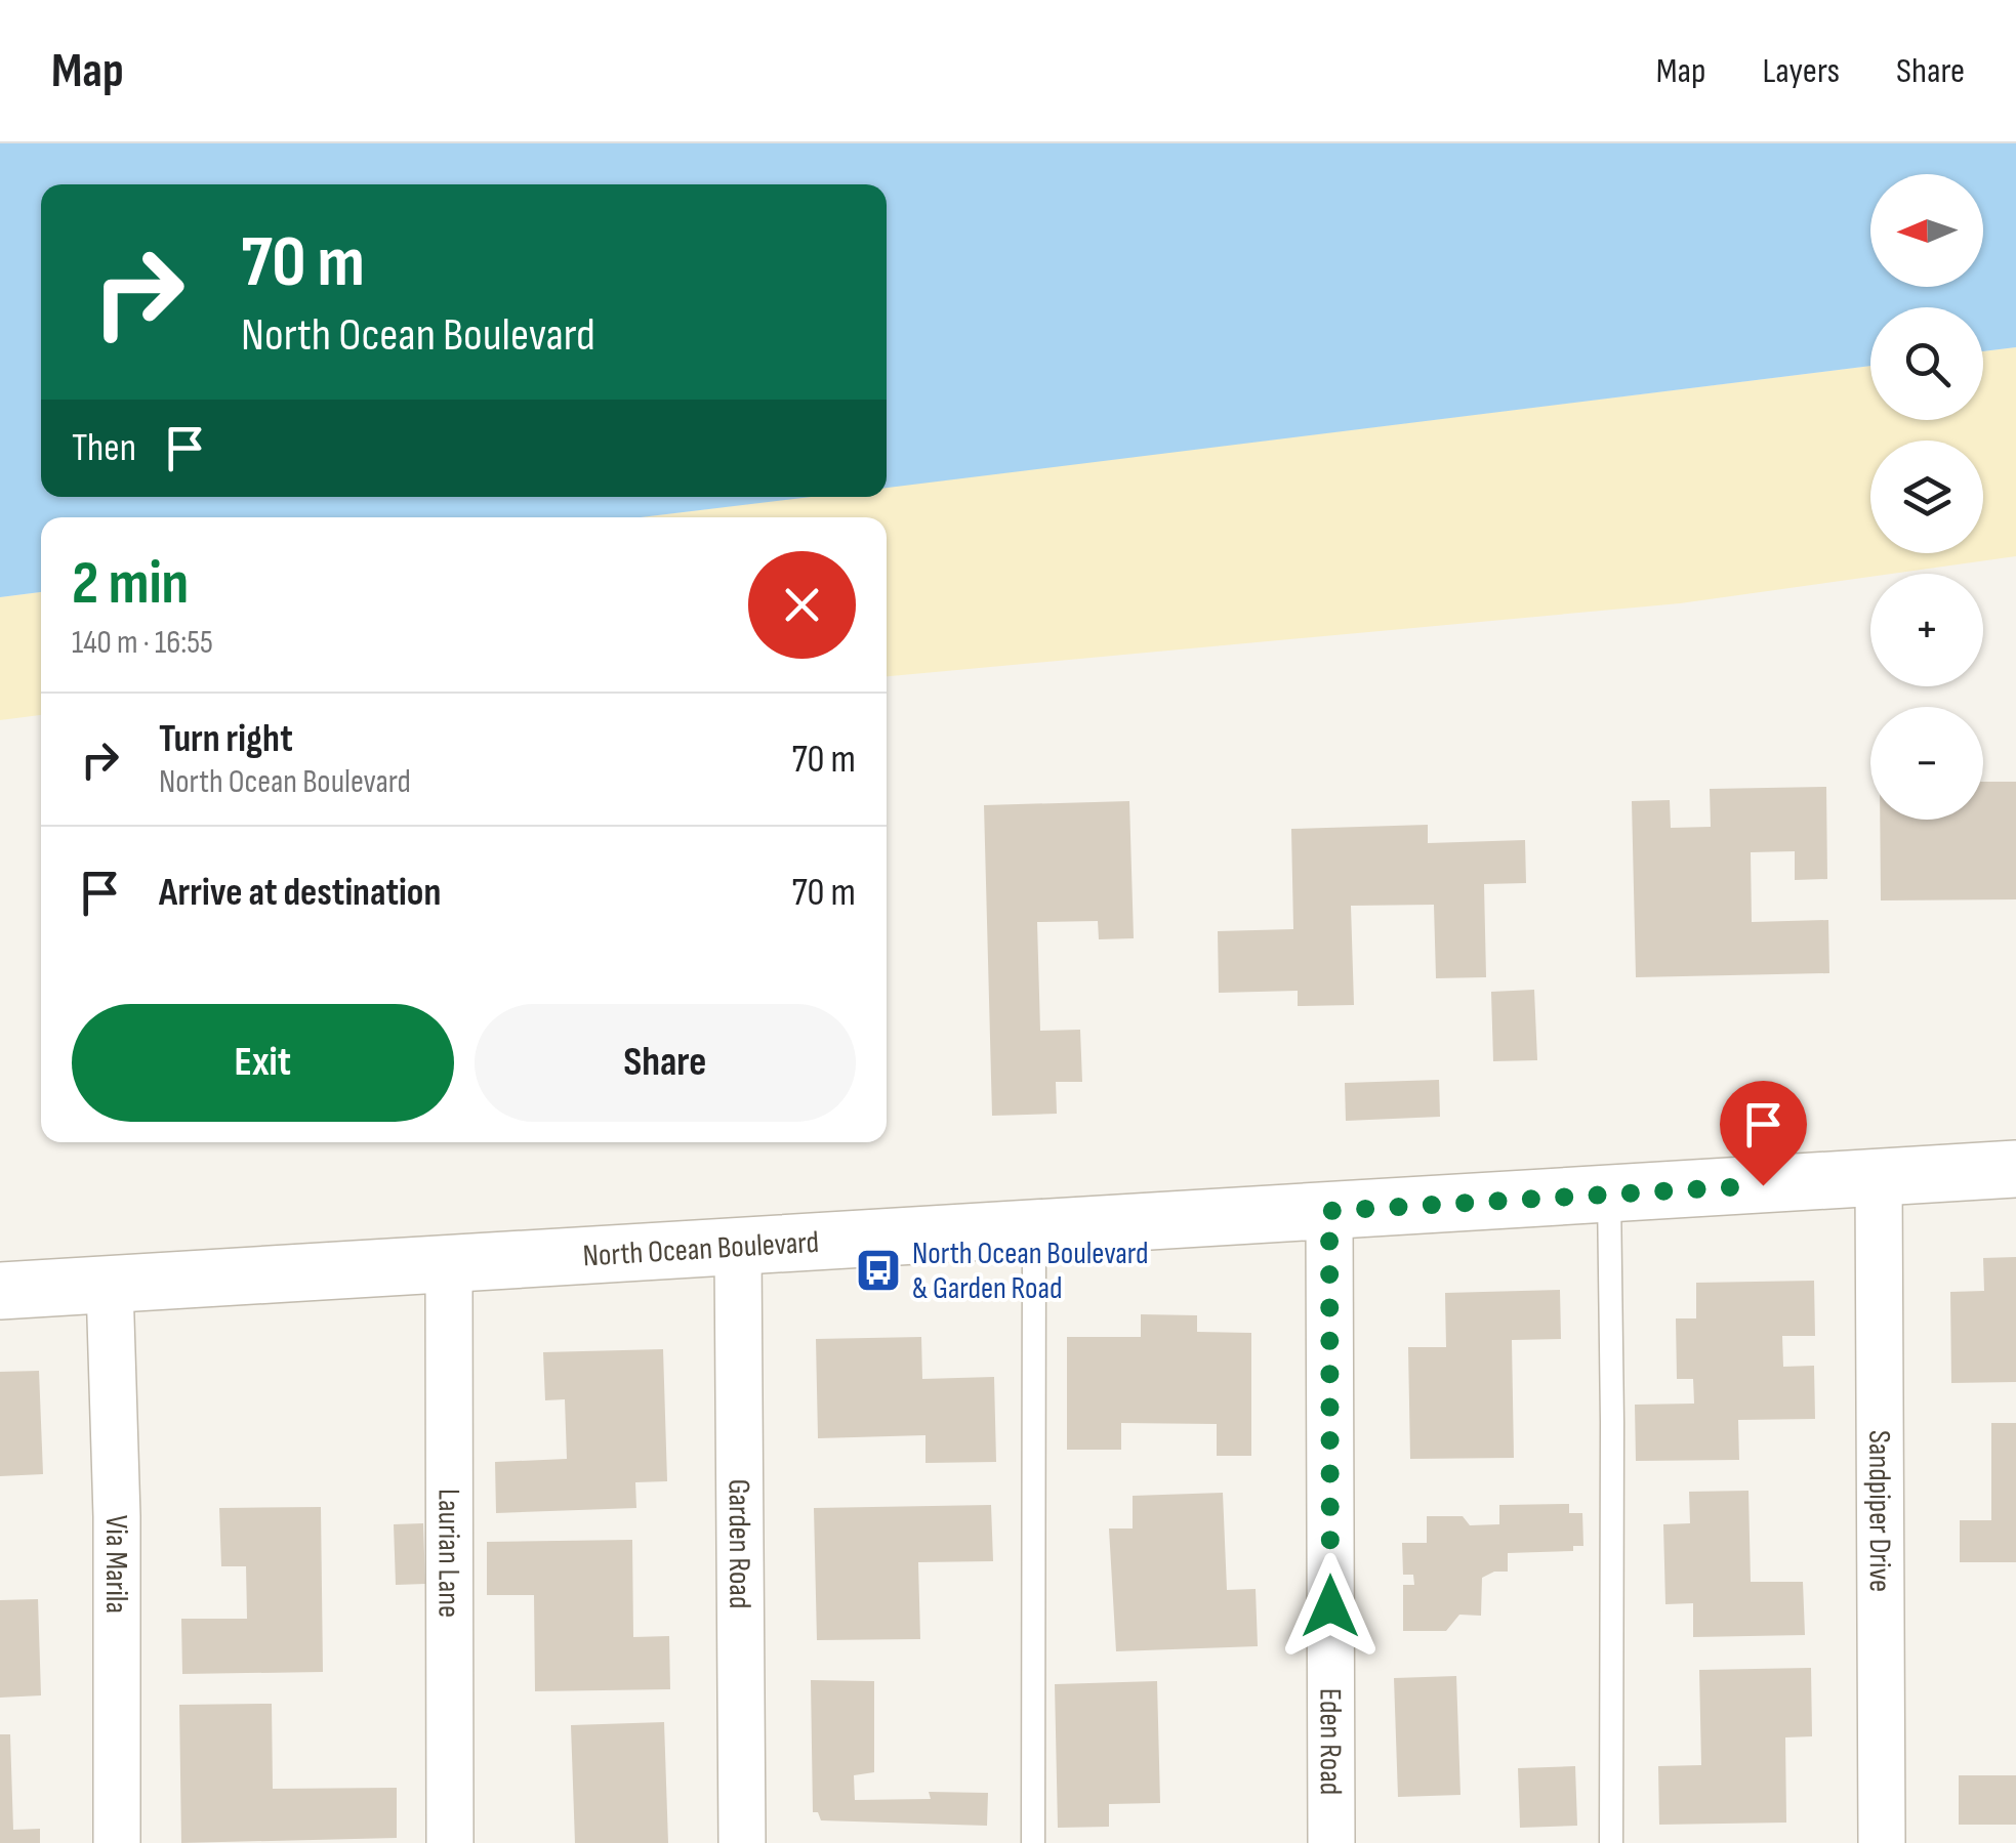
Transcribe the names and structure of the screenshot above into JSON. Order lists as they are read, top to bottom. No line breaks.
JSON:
{"streets":{"street":["North Ocean Boulevard","Sandpiper Drive","Garden Road","Laurian Lane","Via Marila","Eden Road"]},"crossings":[["North Ocean Boulevard","Sandpiper Drive"],["North Ocean Boulevard","Garden Road"],["North Ocean Boulevard","Laurian Lane"],["North Ocean Boulevard","Via Marila"],["North Ocean Boulevard","Eden Road"]],"places":{"bus stop":["North Ocean Boulevard & Garden Road"]},"north":"left","page":{"header":"Map","nav":["Map","Layers","Share"],"map_buttons":["+","−"],"turn":["70 m","North Ocean Boulevard"],"then":"Then","heading":["2 min","140 m · 16:55"],"list":[{"name":"Turn right","note":"North Ocean Boulevard","value":"70 m"},{"name":"Arrive at destination","value":"70 m"}],"buttons":["Exit","Share"]}}
